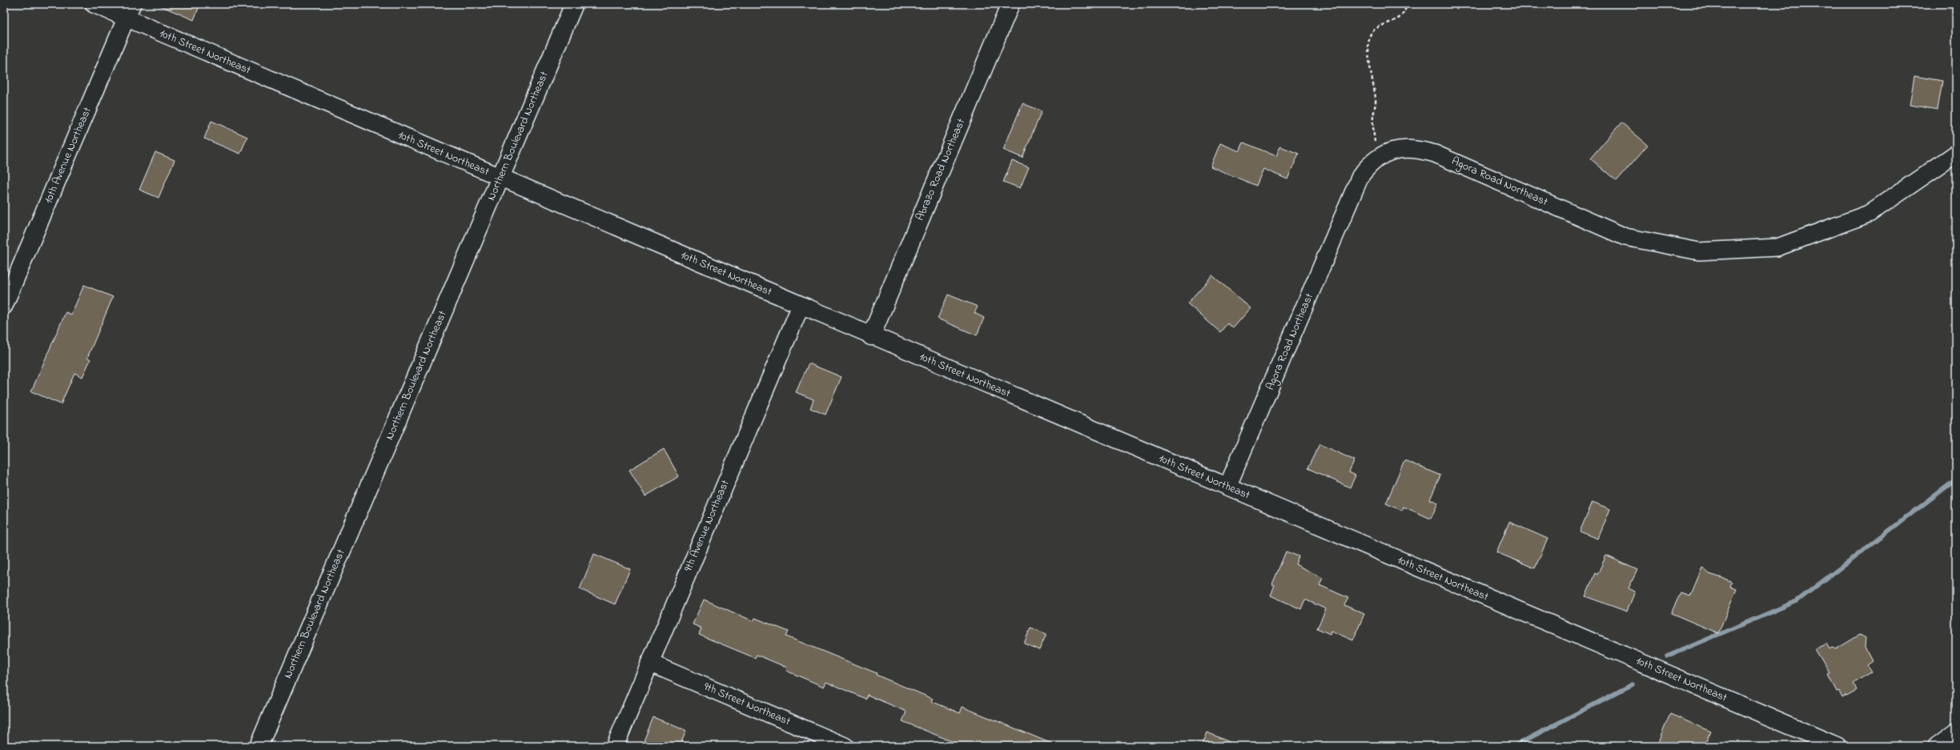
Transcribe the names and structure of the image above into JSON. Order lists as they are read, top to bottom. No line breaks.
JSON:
{"streets":{"main road":["Northern Boulevard Northeast","Abrazo Road Northeast"],"street":["10th Street Northeast","10th Avenue Northeast","Agora Road Northeast","9th Avenue Northeast","9th Street Northeast"]},"crossings":[["10th Street Northeast","Northern Boulevard Northeast"],["10th Street Northeast","10th Avenue Northeast"],["10th Street Northeast","Abrazo Road Northeast"],["10th Street Northeast","Agora Road Northeast"],["10th Street Northeast","9th Avenue Northeast"],["9th Avenue Northeast","9th Street Northeast"]]}
